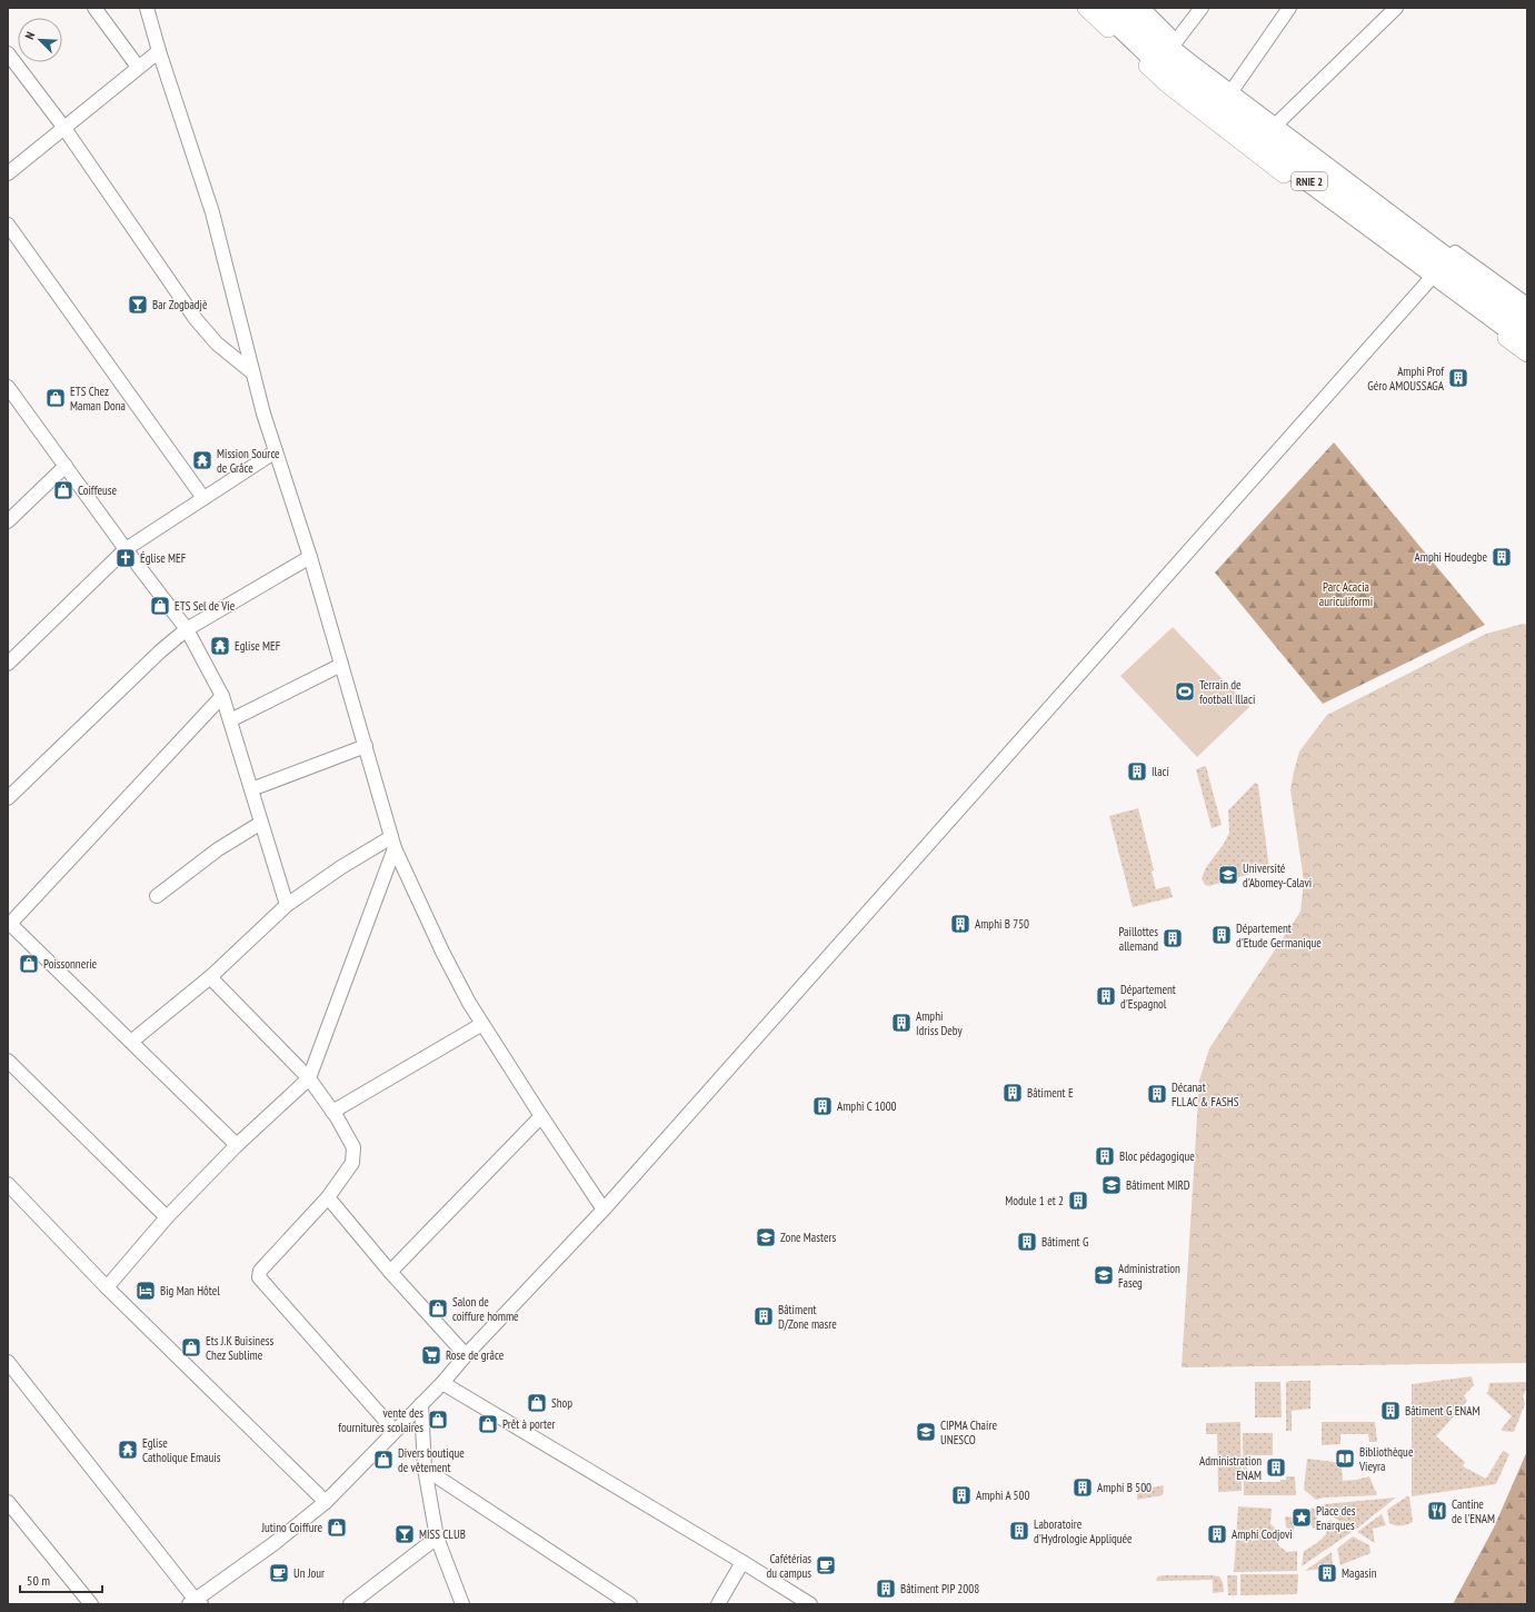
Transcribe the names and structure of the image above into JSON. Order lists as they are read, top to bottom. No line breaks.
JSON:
{"streets":{"highway":["RNIE 2"]},"parks":["Parc Acacia auriculiformi"],"places":{"bar":["Bar Zogbadjè","MISS CLUB"],"building":["Amphi Prof Géro AMOUSSAGA","Amphi Houdegbe","Ilaci","Amphi B 750","Département d'Etude Germanique","Paillottes allemand","Département d'Espagnol","Amphi Idriss Deby","Bâtiment E","Décanat FLLAC & FASHS","Amphi C 1000","Bloc pédagogique","Module 1 et 2","Bâtiment G","Bâtiment D/Zone masre","Bâtiment G ENAM","Administration ENAM","Amphi B 500","Amphi A 500","Laboratoire d'Hydrologie Appliquée","Amphi Codjovi","Magasin","Bâtiment PIP 2008"],"shop":["ETS Chez Maman Dona","Coiffeuse","ETS Sel de Vie","Poissonnerie","Salon de coiffure homme","Ets J.K Buisiness Chez Sublime","Shop","vente des fournitures scolaires","Prêt à porter","Divers boutique de vêtement","Jutino Coiffure"],"temple":["Mission Source de Grâce","Eglise MEF","Eglise Catholique Emauis"],"church":["Église MEF"],"sports":["Terrain de football Illaci"],"school or university":["Université d'Abomey-Calavi","Bâtiment MIRD","Zone Masters","Administration Faseg","CIPMA Chaire UNESCO"],"hotel":["Big Man Hôtel"],"supermarket":["Rose de grâce"],"library":["Bibliothèque Vieyra"],"restaurant":["Cantine de l'ENAM"],"place":["Place des Enarques"],"cafe":["Cafétérias du campus","Un Jour"]},"scale_bar":"50 m","north":"top left"}
